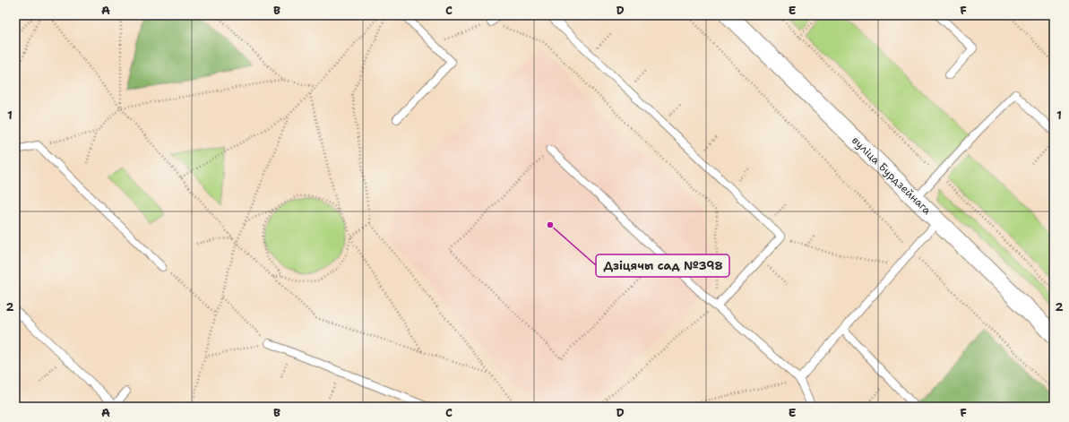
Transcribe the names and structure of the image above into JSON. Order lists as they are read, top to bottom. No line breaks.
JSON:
{"streets":{"street":["вуліца Бурдзейнага"]},"places":["Дзіцячы сад №398"],"grid":{"columns":["A","B","C","D","E","F"],"rows":["1","2"]}}
